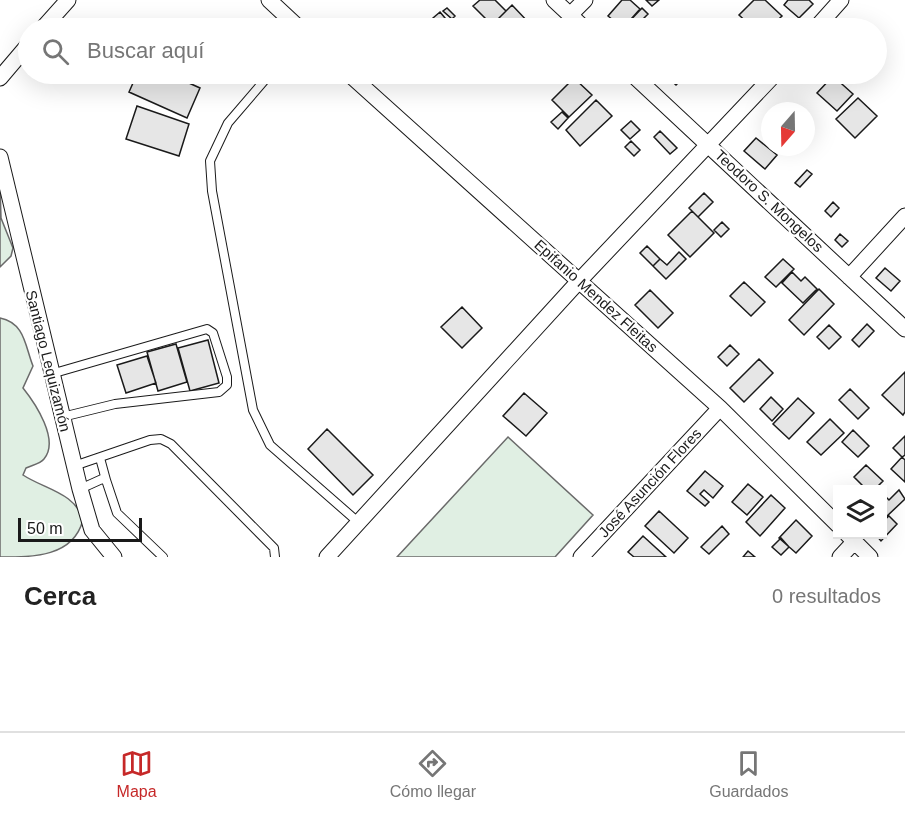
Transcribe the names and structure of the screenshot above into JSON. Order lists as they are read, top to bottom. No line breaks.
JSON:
{"streets":{"street":["Teodoro S. Mongelos","Epifanio Mendez Fleitas","Santiago Lequizamón","José Asunción Flores"]},"crossings":[["Epifanio Mendez Fleitas","José Asunción Flores"]],"scale_bar":"50 m","north":"bottom","page":{"search":"Buscar aquí","scale":"50 m","heading":["Cerca","0 resultados"],"nav":["Mapa","Cómo llegar","Guardados"]}}
